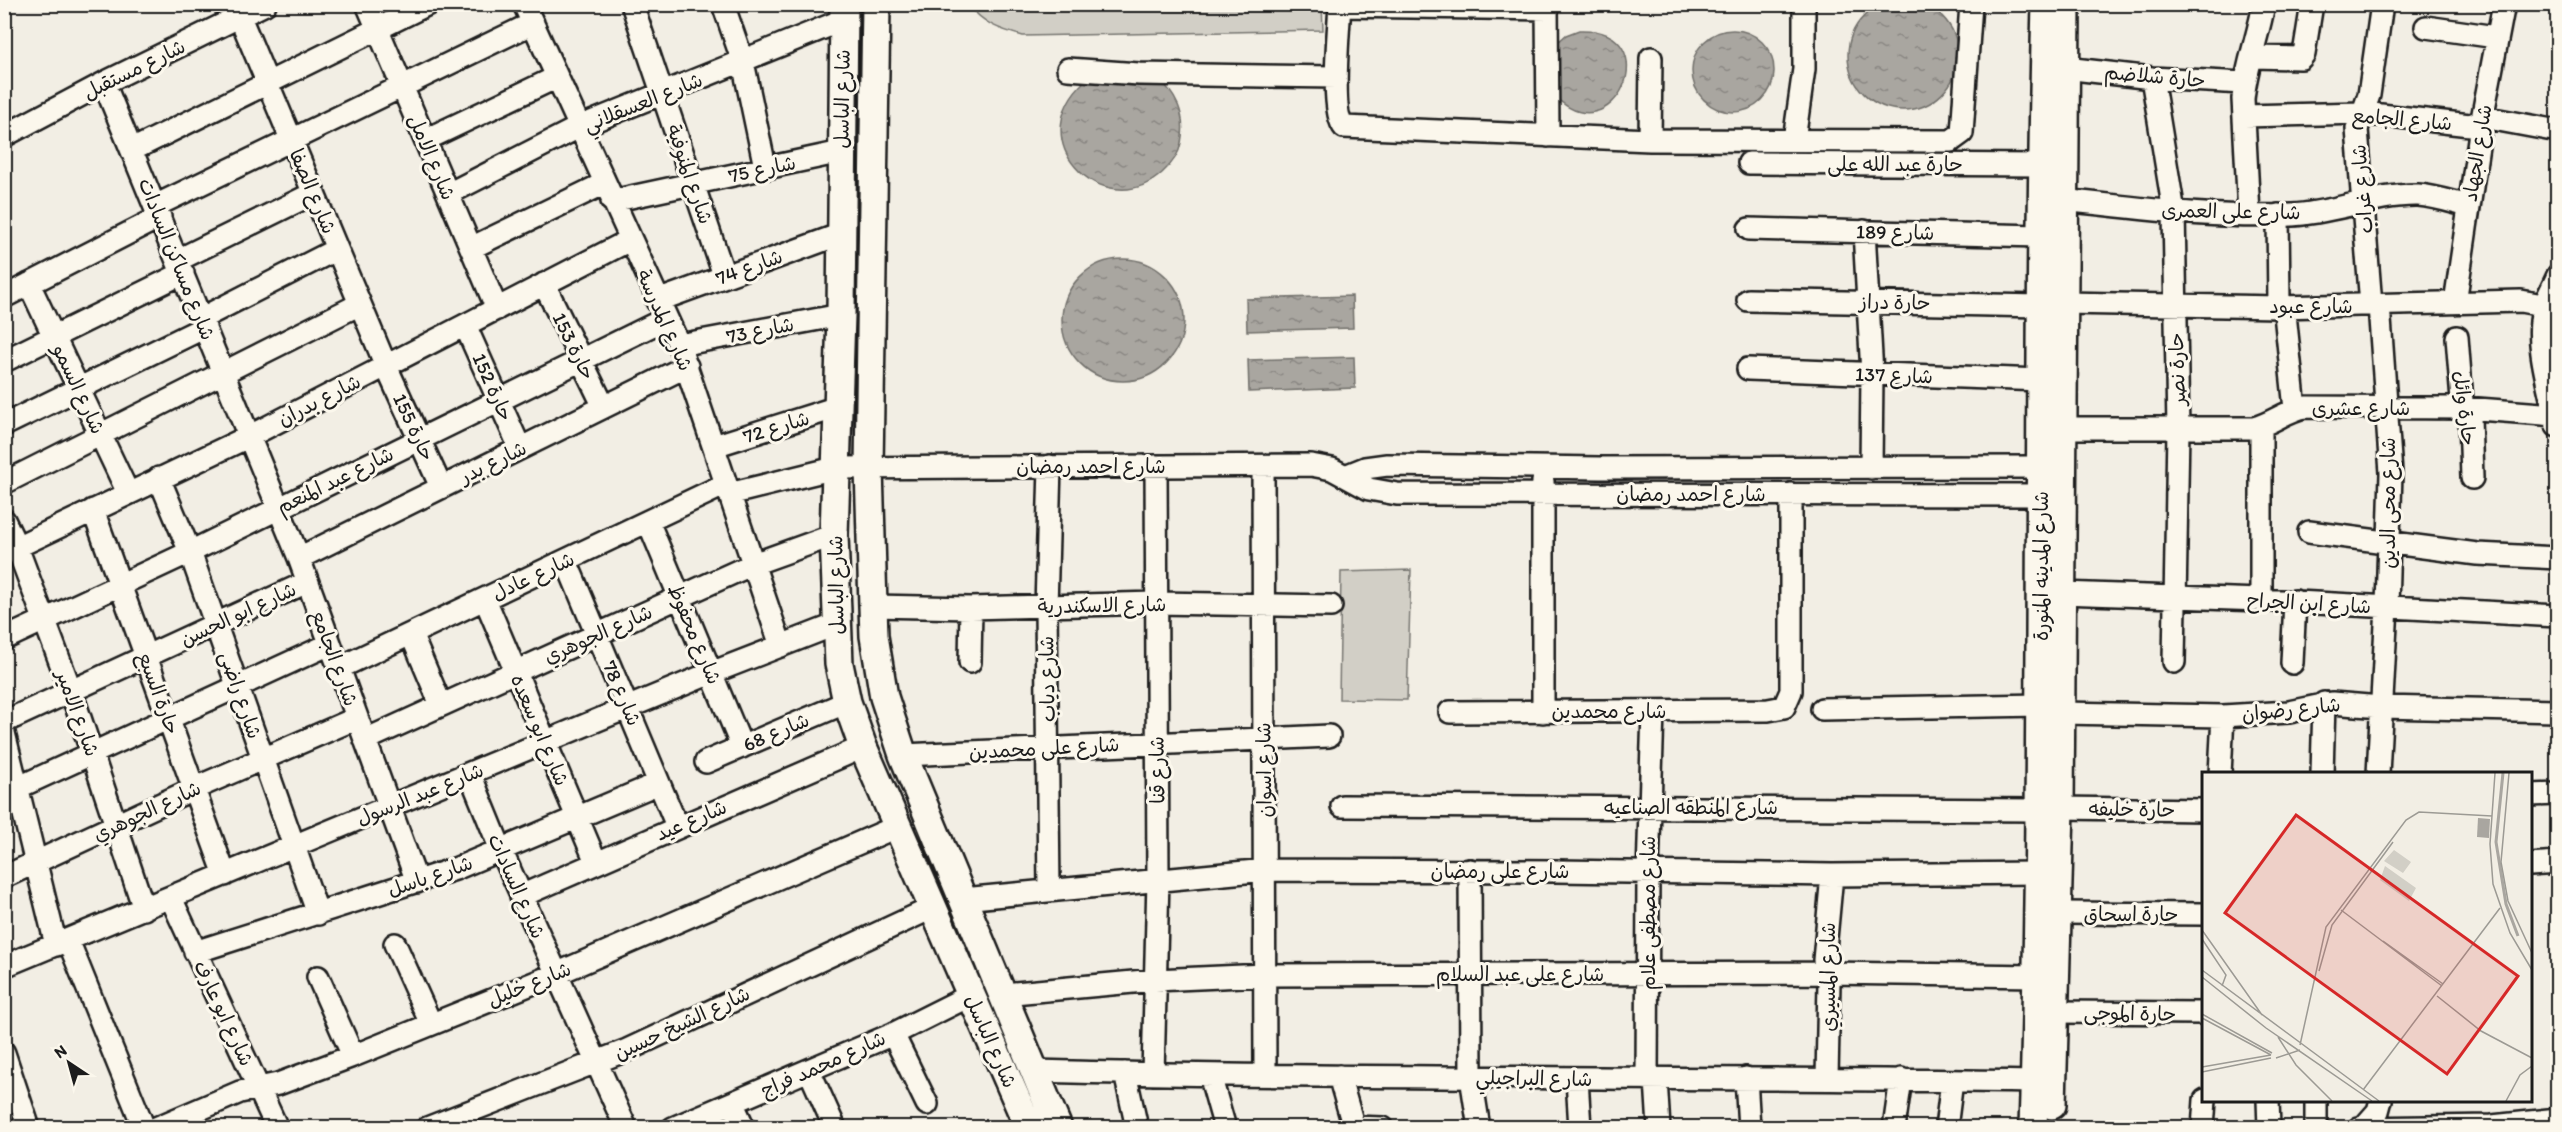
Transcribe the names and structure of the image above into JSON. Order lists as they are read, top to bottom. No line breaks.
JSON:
{"streets":{"main road":["شارع الباسل","شارع المدينه المنورة"],"street":["شارع مستقبل","حارة شلاضم","شارع العسقلاني","شارع الجامع","شارع الجهاد","شارع الامل","حارة عبد الله على","شارع 75","شارع المنوفية","شارع غراب","شارع الصفا","شارع على العمرى","شارع 189","شارع مساكن السادات","شارع 74","حارة دراز","شارع عبود","شارع المدرسة","شارع 73","حارة 153","حارة نصر","شارع 137","حارة 152","شارع السمو","شارع بدران","شارع عشرى","حارة وائل","حارة 155","شارع 72","شارع بدر","شارع احمد رمضان","شارع عبد المنعم","شارع محى الدين","شارع عادل","شارع ابن الجراح","شارع الاسكندرية","شارع ابو الحسن","شارع الجوهري","شارع محفوظ","شارع دياب","حارة السبع","شارع 78","شارع راضى","شارع رضوان","شارع محمدين","شارع الامير","شارع ابو سعده","شارع 68","شارع على محمدين","شارع قنا","شارع اسوان","شارع عبد الرسول","شارع المنطقه الصناعيه","حارة خليفه","شارع عيد","شارع على رمضان","شارع باسل","شارع السادات","شارع مصطفى علام","حارة اسحاق","شارع على عبد السلام","شارع المسيري","شارع خليل","شارع ابو عارف","حارة الموجى","شارع الشيخ حسين","شارع محمد فراج","شارع البراجيلي"]},"crossings":[["شارع مستقبل","شارع الصفا"],["شارع مستقبل","شارع مساكن السادات"],["حارة شلاضم","حارة نصر"],["حارة شلاضم","شارع المدينه المنورة"],["شارع الباسل","شارع العسقلاني"],["شارع الباسل","شارع 75"],["شارع الباسل","شارع 74"],["شارع الباسل","شارع 73"],["شارع الباسل","شارع 72"],["شارع الباسل","شارع احمد رمضان"],["شارع الباسل","شارع عادل"],["شارع الباسل","شارع الاسكندرية"],["شارع الباسل","شارع الجوهري"],["شارع الباسل","شارع 68"],["شارع الباسل","شارع على محمدين"],["شارع الباسل","شارع عبد الرسول"],["شارع الباسل","شارع عيد"],["شارع الباسل","شارع على رمضان"],["شارع الباسل","شارع على عبد السلام"],["شارع الباسل","شارع خليل"],["شارع الباسل","شارع الشيخ حسين"],["شارع الباسل","شارع محمد فراج"],["شارع الباسل","شارع البراجيلي"],["شارع العسقلاني","شارع الامل"],["شارع العسقلاني","شارع المنوفية"],["شارع العسقلاني","شارع المدرسة"],["شارع الجامع","شارع الجهاد"],["شارع الجامع","شارع غراب"],["شارع الجامع","شارع مساكن السادات"],["شارع الجامع","شارع بدران"],["شارع الجامع","شارع بدر"],["شارع الجامع","شارع عبد المنعم"],["شارع الجامع","شارع عادل"],["شارع الجامع","شارع ابو الحسن"],["شارع الجامع","شارع الجوهري"],["شارع الجامع","شارع عبد الرسول"],["شارع الجامع","شارع باسل"],["شارع الجهاد","شارع على العمرى"],["شارع الجهاد","شارع عبود"],["شارع الامل","شارع 75"],["شارع الامل","شارع بدران"],["حارة عبد الله على","شارع المدينه المنورة"],["شارع 75","شارع المنوفية"],["شارع 75","شارع المدرسة"],["شارع المنوفية","شارع 74"],["شارع غراب","شارع على العمرى"],["شارع غراب","شارع عبود"],["شارع غراب","شارع محى الدين"],["شارع الصفا","شارع بدران"],["شارع الصفا","حارة 155"],["شارع على العمرى","حارة نصر"],["شارع على العمرى","شارع المدينه المنورة"],["شارع 189","شارع المدينه المنورة"],["شارع مساكن السادات","شارع بدران"],["شارع 74","شارع المدرسة"],["شارع 74","شارع عبد المنعم"],["حارة دراز","شارع عبود"],["حارة دراز","شارع المدينه المنورة"],["شارع عبود","حارة نصر"],["شارع عبود","شارع محى الدين"],["شارع عبود","شارع المدينه المنورة"],["شارع المدرسة","شارع 73"],["شارع المدرسة","شارع بدران"],["شارع المدرسة","شارع 72"],["شارع المدرسة","شارع بدر"],["شارع المدرسة","شارع عبد المنعم"],["شارع المدرسة","شارع عادل"],["شارع المدرسة","شارع الجوهري"],["شارع المدرسة","شارع عبد الرسول"],["حارة 153","شارع بدران"],["حارة 153","شارع بدر"],["حارة 153","شارع عبد المنعم"],["حارة نصر","شارع عشرى"],["حارة نصر","شارع ابن الجراح"],["شارع 137","شارع المدينه المنورة"],["حارة 152","شارع بدران"],["حارة 152","شارع بدر"],["حارة 152","شارع عبد المنعم"],["شارع السمو","شارع بدران"],["شارع بدران","حارة 155"],["شارع بدران","حارة السبع"],["شارع بدران","شارع راضى"],["شارع بدران","شارع الامير"],["شارع عشرى","حارة وائل"],["شارع عشرى","شارع محى الدين"],["شارع عشرى","شارع المدينه المنورة"],["حارة 155","شارع بدر"],["حارة 155","شارع عبد المنعم"],["شارع احمد رمضان","شارع المدينه المنورة"],["شارع احمد رمضان","شارع عادل"],["شارع احمد رمضان","شارع دياب"],["شارع احمد رمضان","شارع محمدين"],["شارع احمد رمضان","شارع قنا"],["شارع احمد رمضان","شارع اسوان"],["شارع عبد المنعم","حارة السبع"],["شارع عبد المنعم","شارع راضى"],["شارع عبد المنعم","شارع الامير"],["شارع محى الدين","شارع ابن الجراح"],["شارع محى الدين","شارع رضوان"],["شارع المدينه المنورة","شارع ابن الجراح"],["شارع المدينه المنورة","شارع رضوان"],["شارع المدينه المنورة","شارع المنطقه الصناعيه"],["شارع المدينه المنورة","حارة خليفه"],["شارع المدينه المنورة","شارع على رمضان"],["شارع المدينه المنورة","حارة اسحاق"],["شارع المدينه المنورة","شارع على عبد السلام"],["شارع المدينه المنورة","حارة الموجى"],["شارع المدينه المنورة","شارع البراجيلي"],["شارع عادل","شارع محفوظ"],["شارع عادل","شارع 78"],["شارع عادل","شارع ابو سعده"],["شارع الاسكندرية","شارع دياب"],["شارع الاسكندرية","شارع قنا"],["شارع الاسكندرية","شارع اسوان"],["شارع ابو الحسن","حارة السبع"],["شارع ابو الحسن","شارع راضى"],["شارع ابو الحسن","شارع الامير"],["شارع الجوهري","شارع محفوظ"],["شارع الجوهري","حارة السبع"],["شارع الجوهري","شارع 78"],["شارع الجوهري","شارع راضى"],["شارع الجوهري","شارع الامير"],["شارع الجوهري","شارع ابو سعده"],["شارع محفوظ","شارع 68"],["شارع محفوظ","شارع عبد الرسول"],["شارع دياب","شارع على محمدين"],["شارع دياب","شارع على رمضان"],["حارة السبع","شارع عبد الرسول"],["شارع 78","شارع عبد الرسول"],["شارع 78","شارع عيد"],["شارع 78","شارع باسل"],["شارع راضى","شارع عبد الرسول"],["شارع راضى","شارع باسل"],["شارع محمدين","شارع مصطفى علام"],["شارع الامير","شارع عبد الرسول"],["شارع ابو سعده","شارع عبد الرسول"],["شارع ابو سعده","شارع عيد"],["شارع ابو سعده","شارع باسل"],["شارع على محمدين","شارع قنا"],["شارع على محمدين","شارع اسوان"],["شارع قنا","شارع على رمضان"],["شارع قنا","شارع على عبد السلام"],["شارع قنا","شارع البراجيلي"],["شارع اسوان","شارع على رمضان"],["شارع اسوان","شارع على عبد السلام"],["شارع اسوان","شارع البراجيلي"],["شارع عبد الرسول","شارع السادات"],["شارع عبد الرسول","شارع ابو عارف"],["شارع المنطقه الصناعيه","حارة خليفه"],["شارع المنطقه الصناعيه","شارع مصطفى علام"],["شارع عيد","شارع السادات"],["شارع على رمضان","شارع مصطفى علام"],["شارع على رمضان","شارع المسيري"],["شارع باسل","شارع السادات"],["شارع باسل","شارع ابو عارف"],["شارع السادات","شارع خليل"],["شارع السادات","شارع الشيخ حسين"],["شارع مصطفى علام","شارع على عبد السلام"],["شارع مصطفى علام","شارع البراجيلي"],["شارع على عبد السلام","شارع المسيري"],["شارع المسيري","شارع البراجيلي"],["شارع خليل","شارع ابو عارف"]],"north":"top left"}
